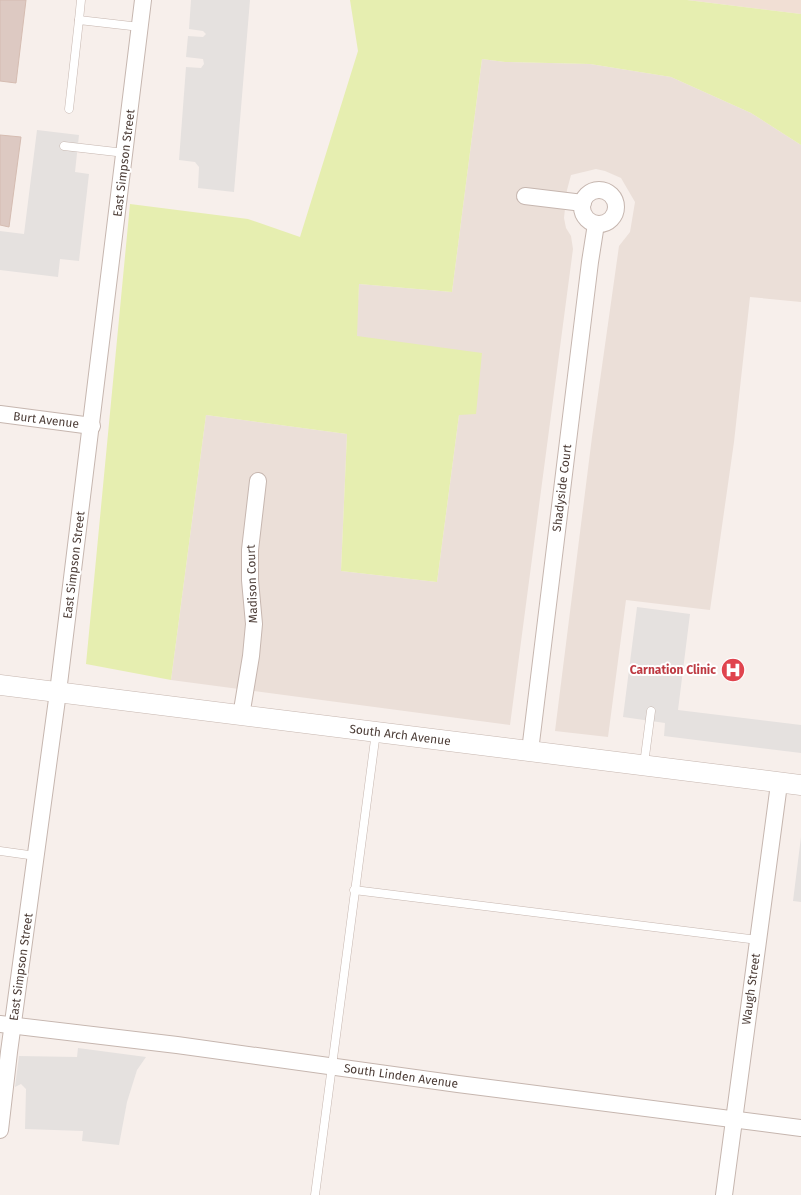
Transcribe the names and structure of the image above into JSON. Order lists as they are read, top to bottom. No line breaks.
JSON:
{"streets":{"street":["East Simpson Street","Burt Avenue","Shadyside Court","Madison Court","South Arch Avenue","Waugh Street","South Linden Avenue"]},"crossings":[["East Simpson Street","Burt Avenue"],["East Simpson Street","South Arch Avenue"],["East Simpson Street","South Linden Avenue"],["Shadyside Court","South Arch Avenue"],["Madison Court","South Arch Avenue"],["South Arch Avenue","Waugh Street"],["Waugh Street","South Linden Avenue"]],"places":{"hospital":["Carnation Clinic"]}}
